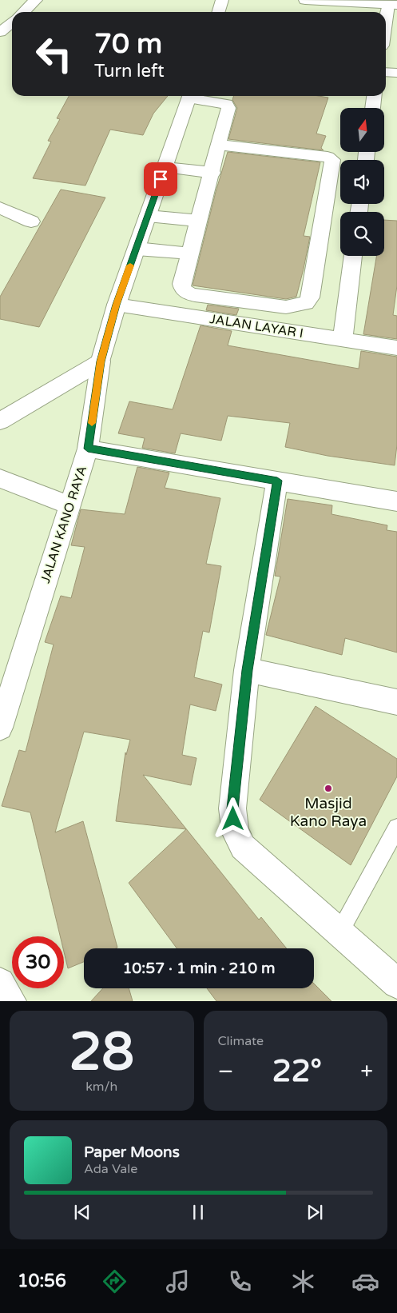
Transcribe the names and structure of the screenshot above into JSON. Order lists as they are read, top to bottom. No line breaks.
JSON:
{"streets":{"street":["JALAN LAYAR I","JALAN KANO RAYA"]},"crossings":[["JALAN LAYAR I","JALAN KANO RAYA"]],"places":["Masjid Kano Raya"],"north":"top","page":{"turn":["70 m","Turn left"],"limit":"30","trip":"10:57 · 1 min · 210 m","tile":[["28","km/h"],"Climate"],"heat":["−","22°","+"],"song":["Paper Moons","Ada Vale"],"tabs":"10:56"}}
